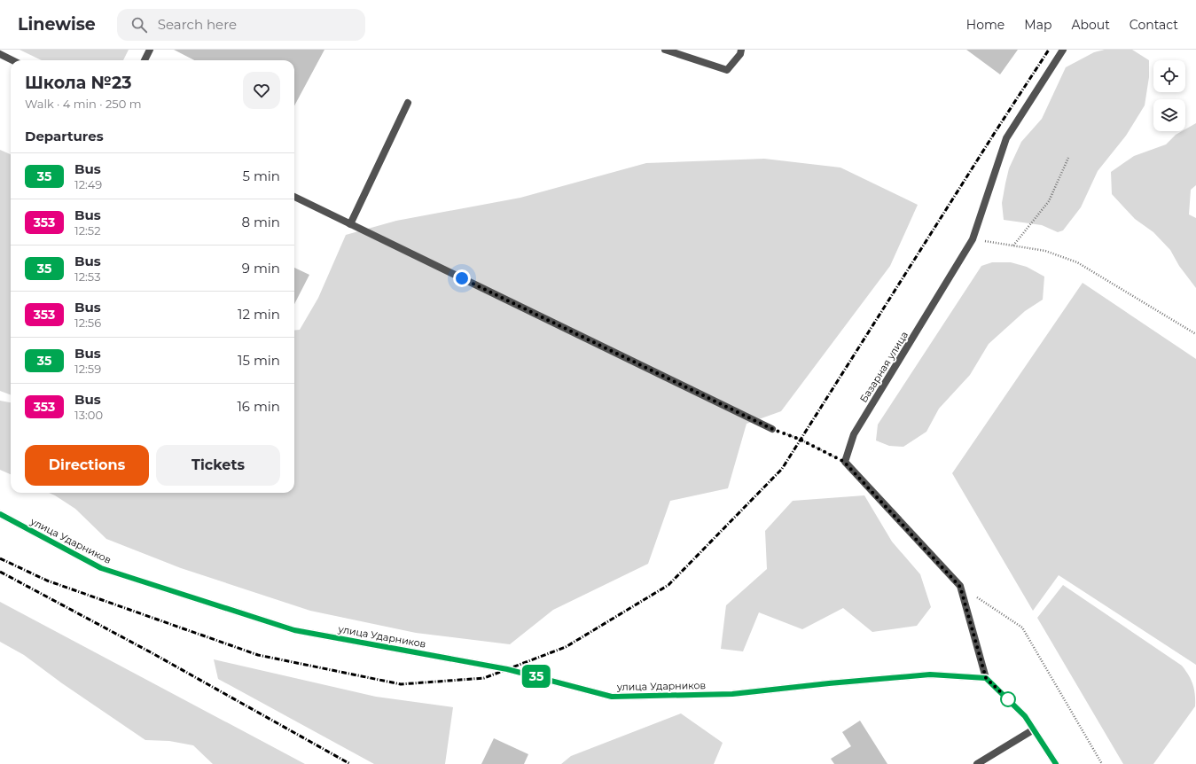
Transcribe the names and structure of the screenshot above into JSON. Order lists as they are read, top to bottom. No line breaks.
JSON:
{"streets":{"street":["Базарная улица","улица Ударников"]},"lines":["bus line 35"],"page":{"header":"Linewise","search":"Search here","nav":["Home","Map","About","Contact"],"on_map":"35","heading":[["Школа №23","Walk · 4 min · 250 m"],"Departures"],"list":[{"mark":"35","name":"Bus","note":"12:49","value":"5 min"},{"mark":"353","name":"Bus","note":"12:52","value":"8 min"},{"mark":"35","name":"Bus","note":"12:53","value":"9 min"},{"mark":"353","name":"Bus","note":"12:56","value":"12 min"},{"mark":"35","name":"Bus","note":"12:59","value":"15 min"},{"mark":"353","name":"Bus","note":"13:00","value":"16 min"}],"buttons":["Directions","Tickets"]}}
